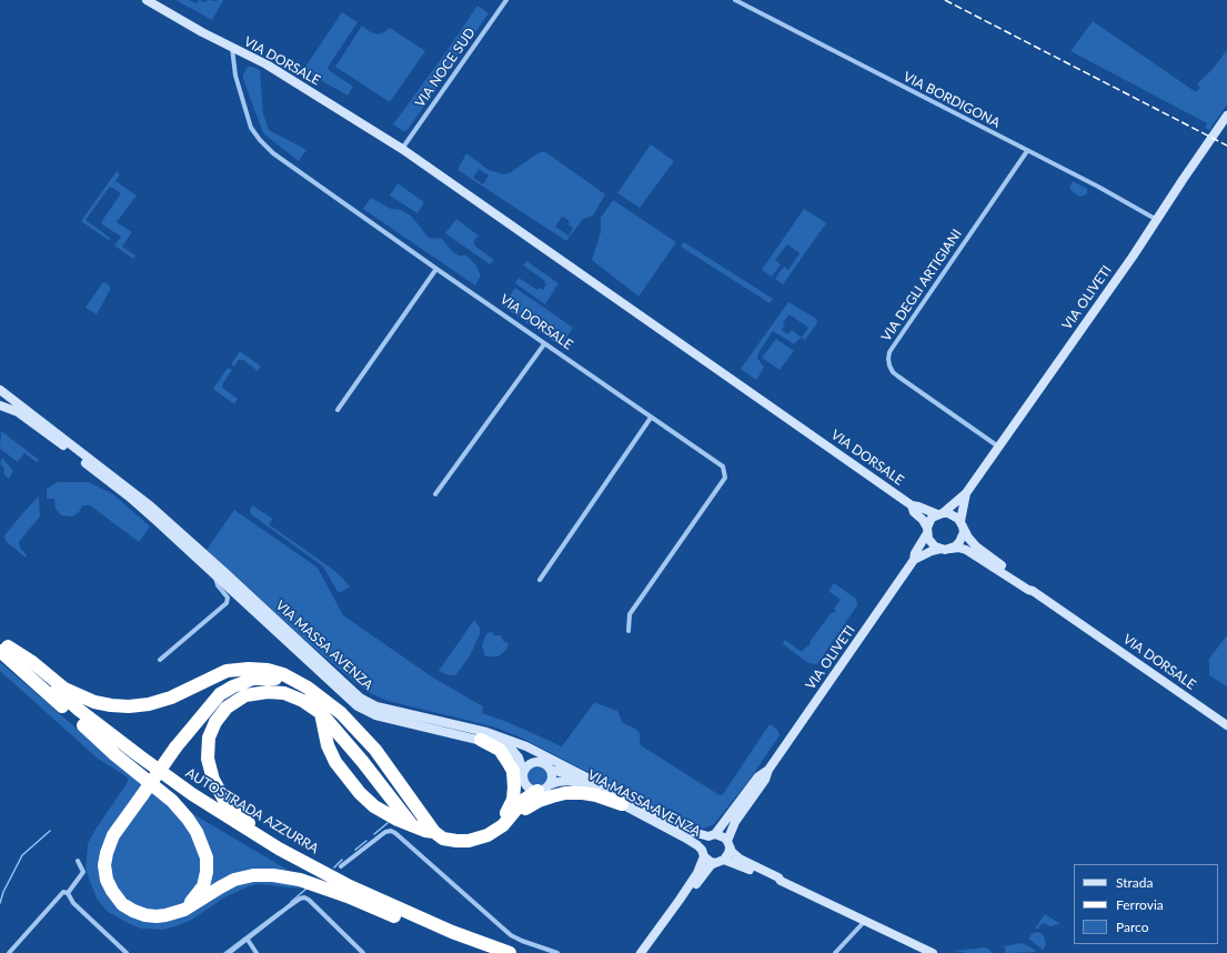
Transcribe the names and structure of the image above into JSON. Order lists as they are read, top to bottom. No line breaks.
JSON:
{"streets":{"highway":["AUTOSTRADA AZZURRA"],"main road":["VIA DORSALE","VIA OLIVETI","VIA MASSA AVENZA"],"street":["VIA NOCE SUD","VIA BORDIGONA","VIA DEGLI ARTIGIANI"]},"crossings":[["VIA DORSALE","VIA NOCE SUD"],["VIA DORSALE","VIA OLIVETI"],["VIA BORDIGONA","VIA DEGLI ARTIGIANI"],["VIA BORDIGONA","VIA OLIVETI"],["VIA DEGLI ARTIGIANI","VIA OLIVETI"],["VIA OLIVETI","VIA MASSA AVENZA"]],"legend":["Strada","Ferrovia","Parco"]}
